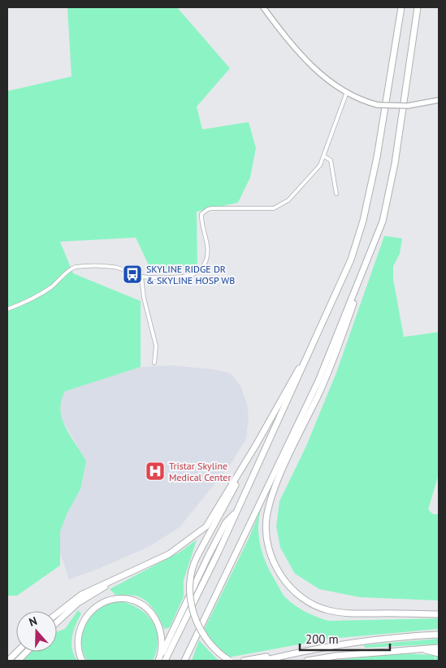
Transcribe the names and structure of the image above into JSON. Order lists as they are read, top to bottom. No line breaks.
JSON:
{"places":{"bus stop":["SKYLINE RIDGE DR & SKYLINE HOSP WB"],"hospital":["Tristar Skyline Medical Center"]},"scale_bar":"200 m","north":"top"}
